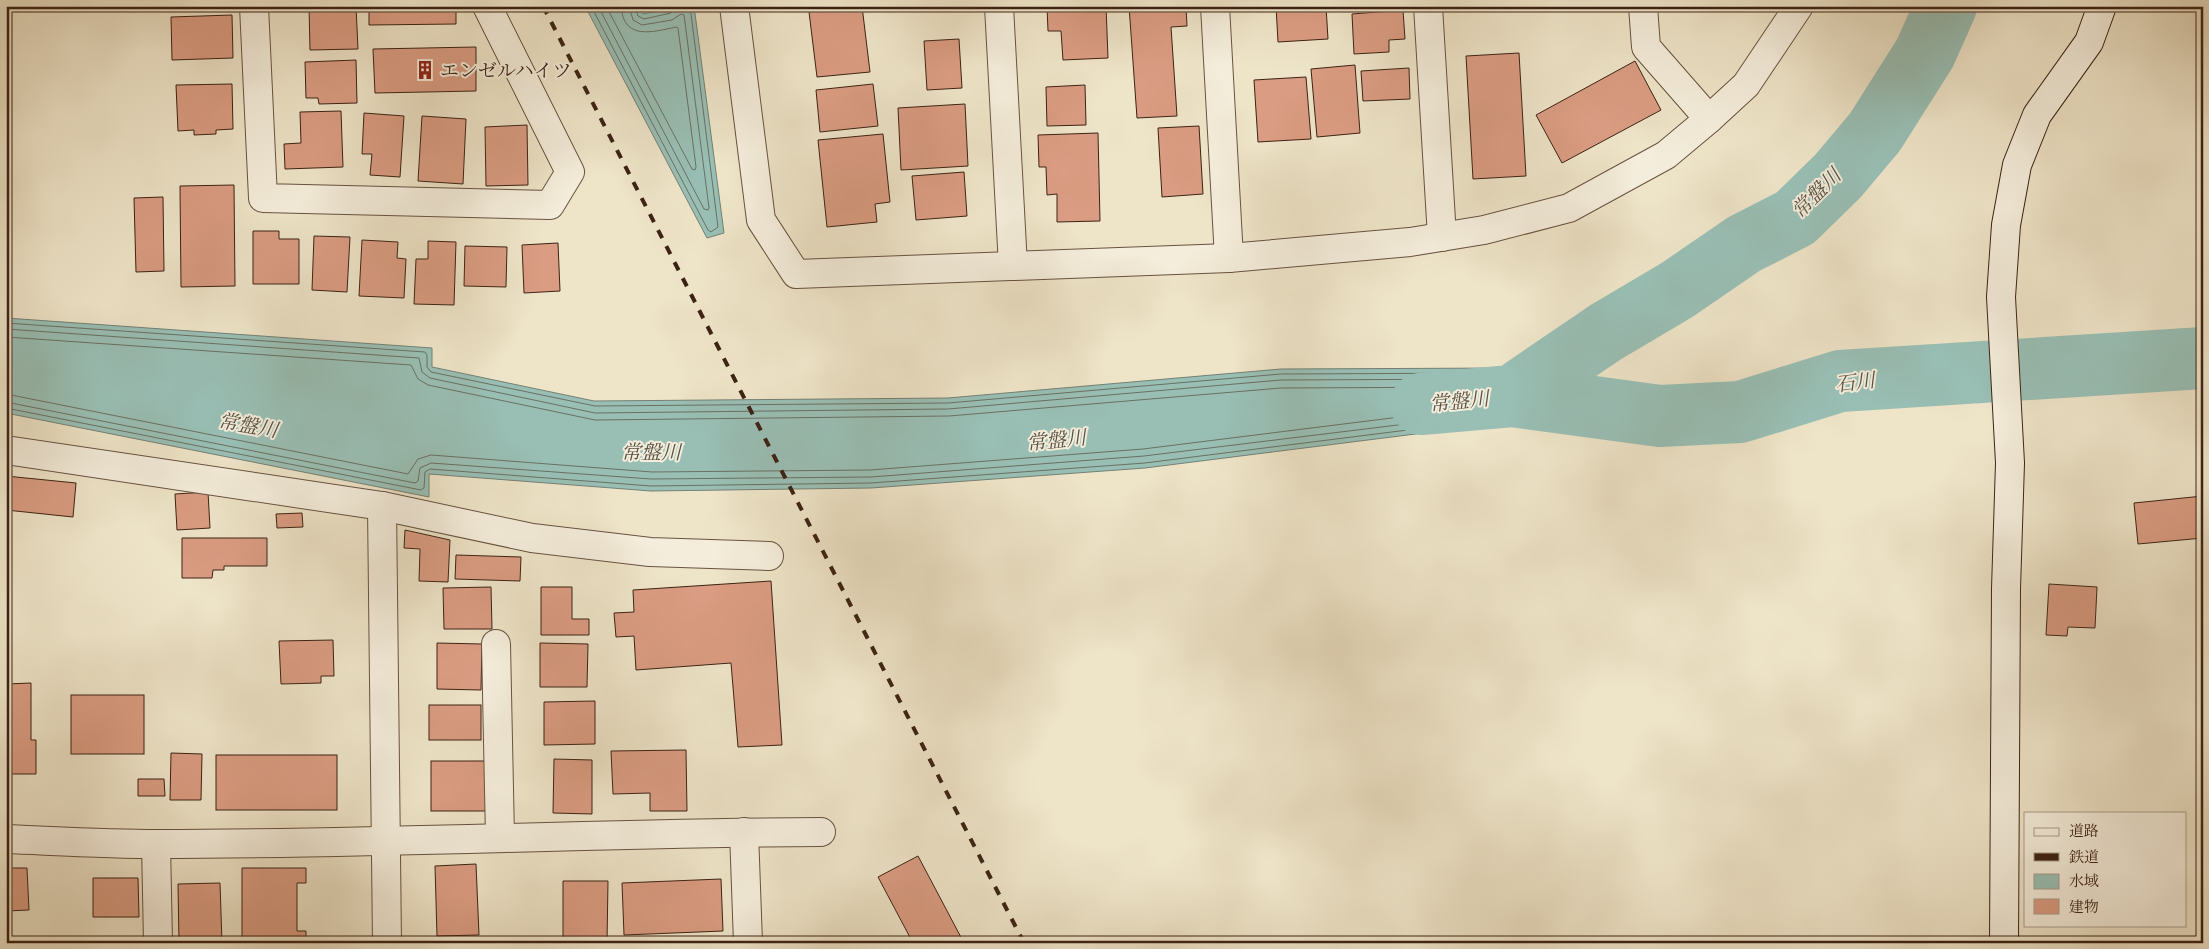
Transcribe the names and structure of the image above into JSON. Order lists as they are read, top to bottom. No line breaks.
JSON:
{"water":["常盤川","石川"],"places":{"building":["エンゼルハイツ"]},"legend":["道路","鉄道","水域","建物"]}
